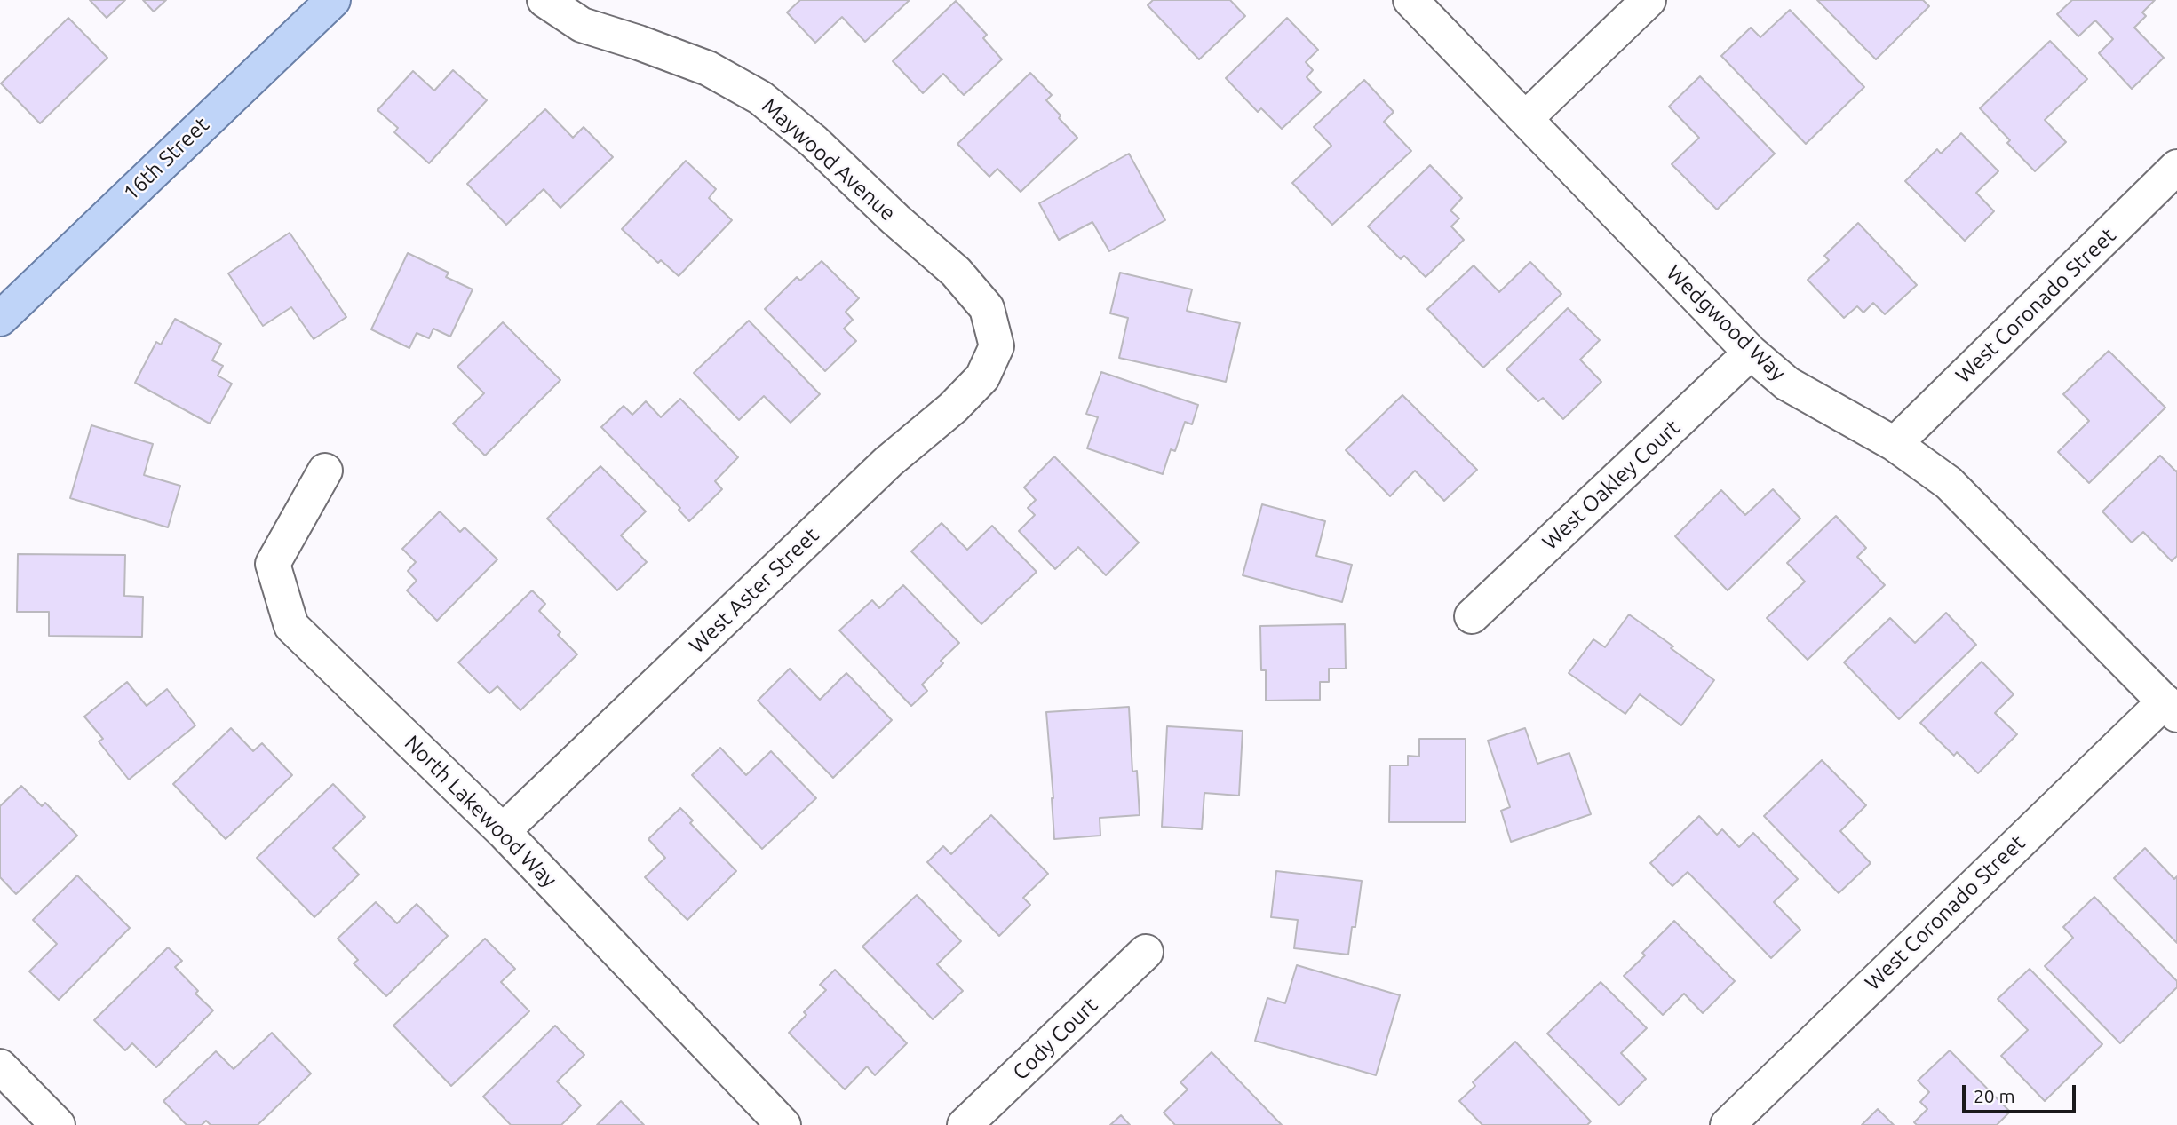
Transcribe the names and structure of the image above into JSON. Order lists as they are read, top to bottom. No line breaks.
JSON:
{"streets":{"main road":["16th Street"],"street":["Maywood Avenue","West Coronado Street","Wedgwood Way","West Oakley Court","West Aster Street","North Lakewood Way","Cody Court"]},"crossings":[["Maywood Avenue","West Aster Street"],["West Coronado Street","Wedgwood Way"],["Wedgwood Way","West Oakley Court"],["West Aster Street","North Lakewood Way"]],"scale_bar":"20 m"}
